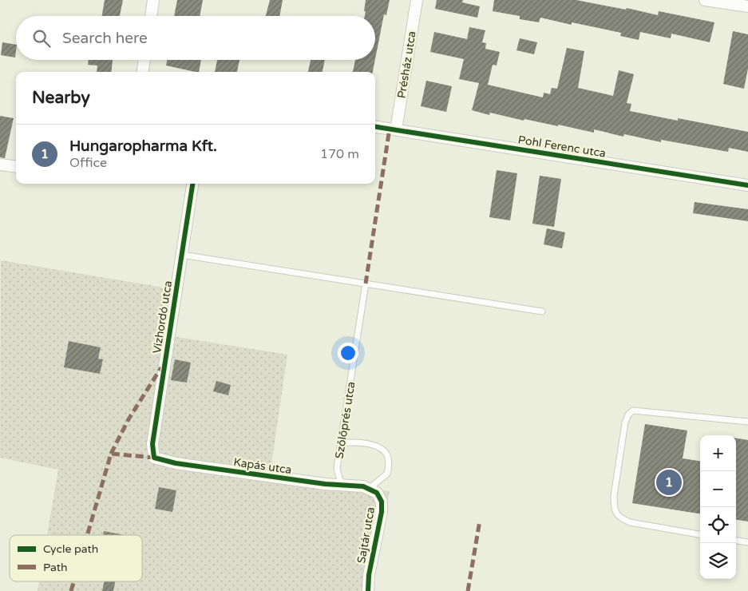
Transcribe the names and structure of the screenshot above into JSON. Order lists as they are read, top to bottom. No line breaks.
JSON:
{"streets":{"street":["Présház utca","Pohl Ferenc utca","Vízhordó utca","Kapás utca","Sajtár utca"],"lane":["Szőlőprés utca"]},"crossings":[["Présház utca","Pohl Ferenc utca"],["Vízhordó utca","Kapás utca"],["Szőlőprés utca","Kapás utca"],["Szőlőprés utca","Sajtár utca"],["Kapás utca","Sajtár utca"]],"legend":["Cycle path","Path"],"page":{"search":"Search here","heading":"Nearby","list":[{"mark":"1","name":"Hungaropharma Kft.","note":"Office","value":"170 m"}],"map_buttons":["+","−"],"pins":"1"}}
